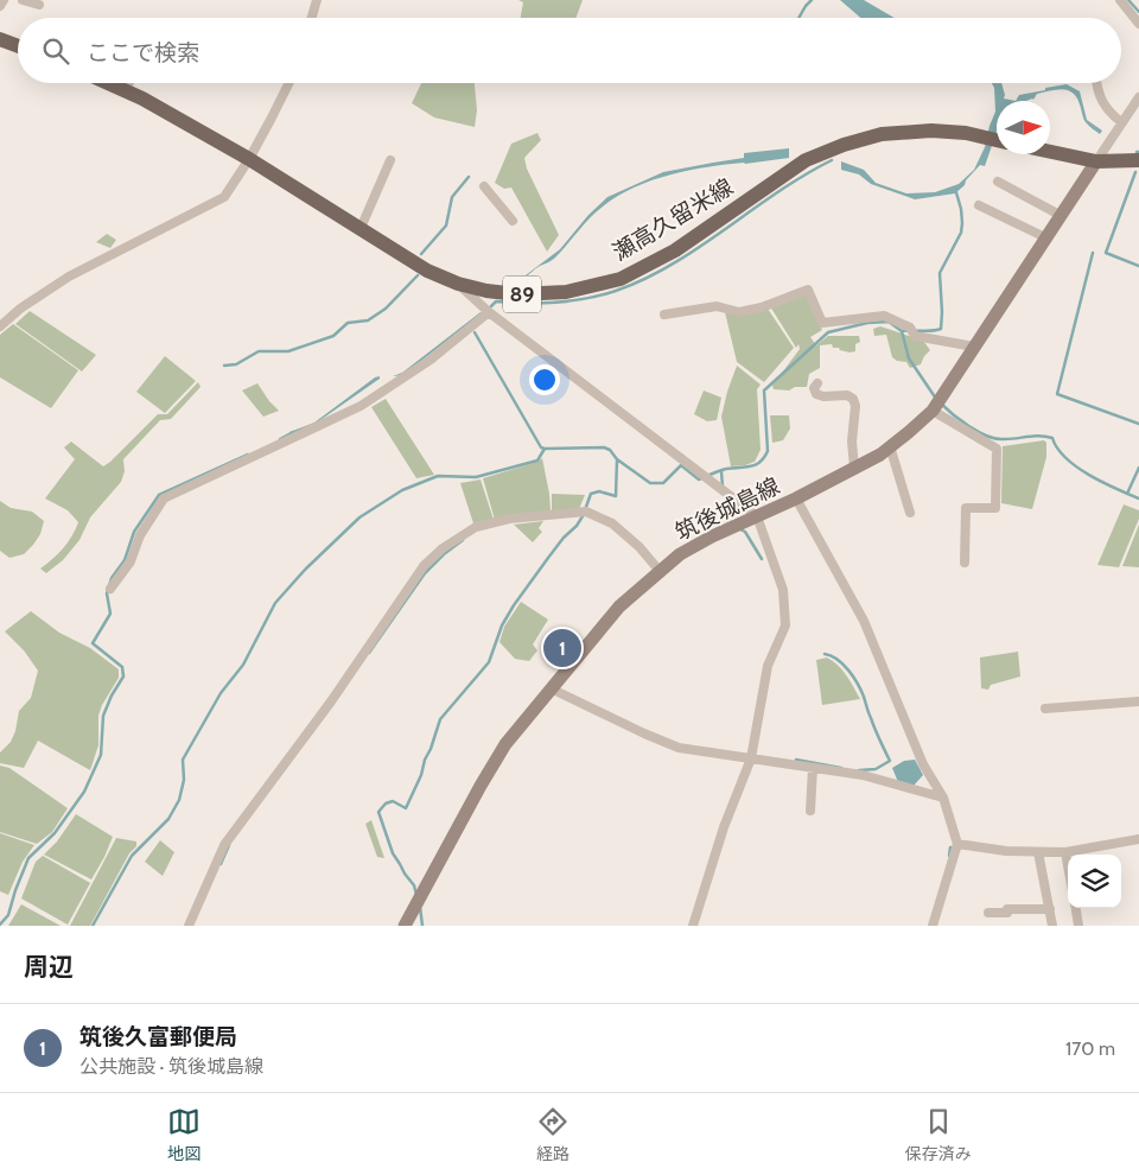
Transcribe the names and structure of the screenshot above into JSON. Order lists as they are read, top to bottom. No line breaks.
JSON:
{"streets":{"main road":["瀬高久留米線","89"],"street":["筑後城島線"]},"north":"right","page":{"search":"ここで検索","pins":"1","heading":"周辺","list":[{"mark":"1","name":"筑後久富郵便局","note":"公共施設 · 筑後城島線","value":"170 m"}],"nav":["地図","経路","保存済み"]}}
